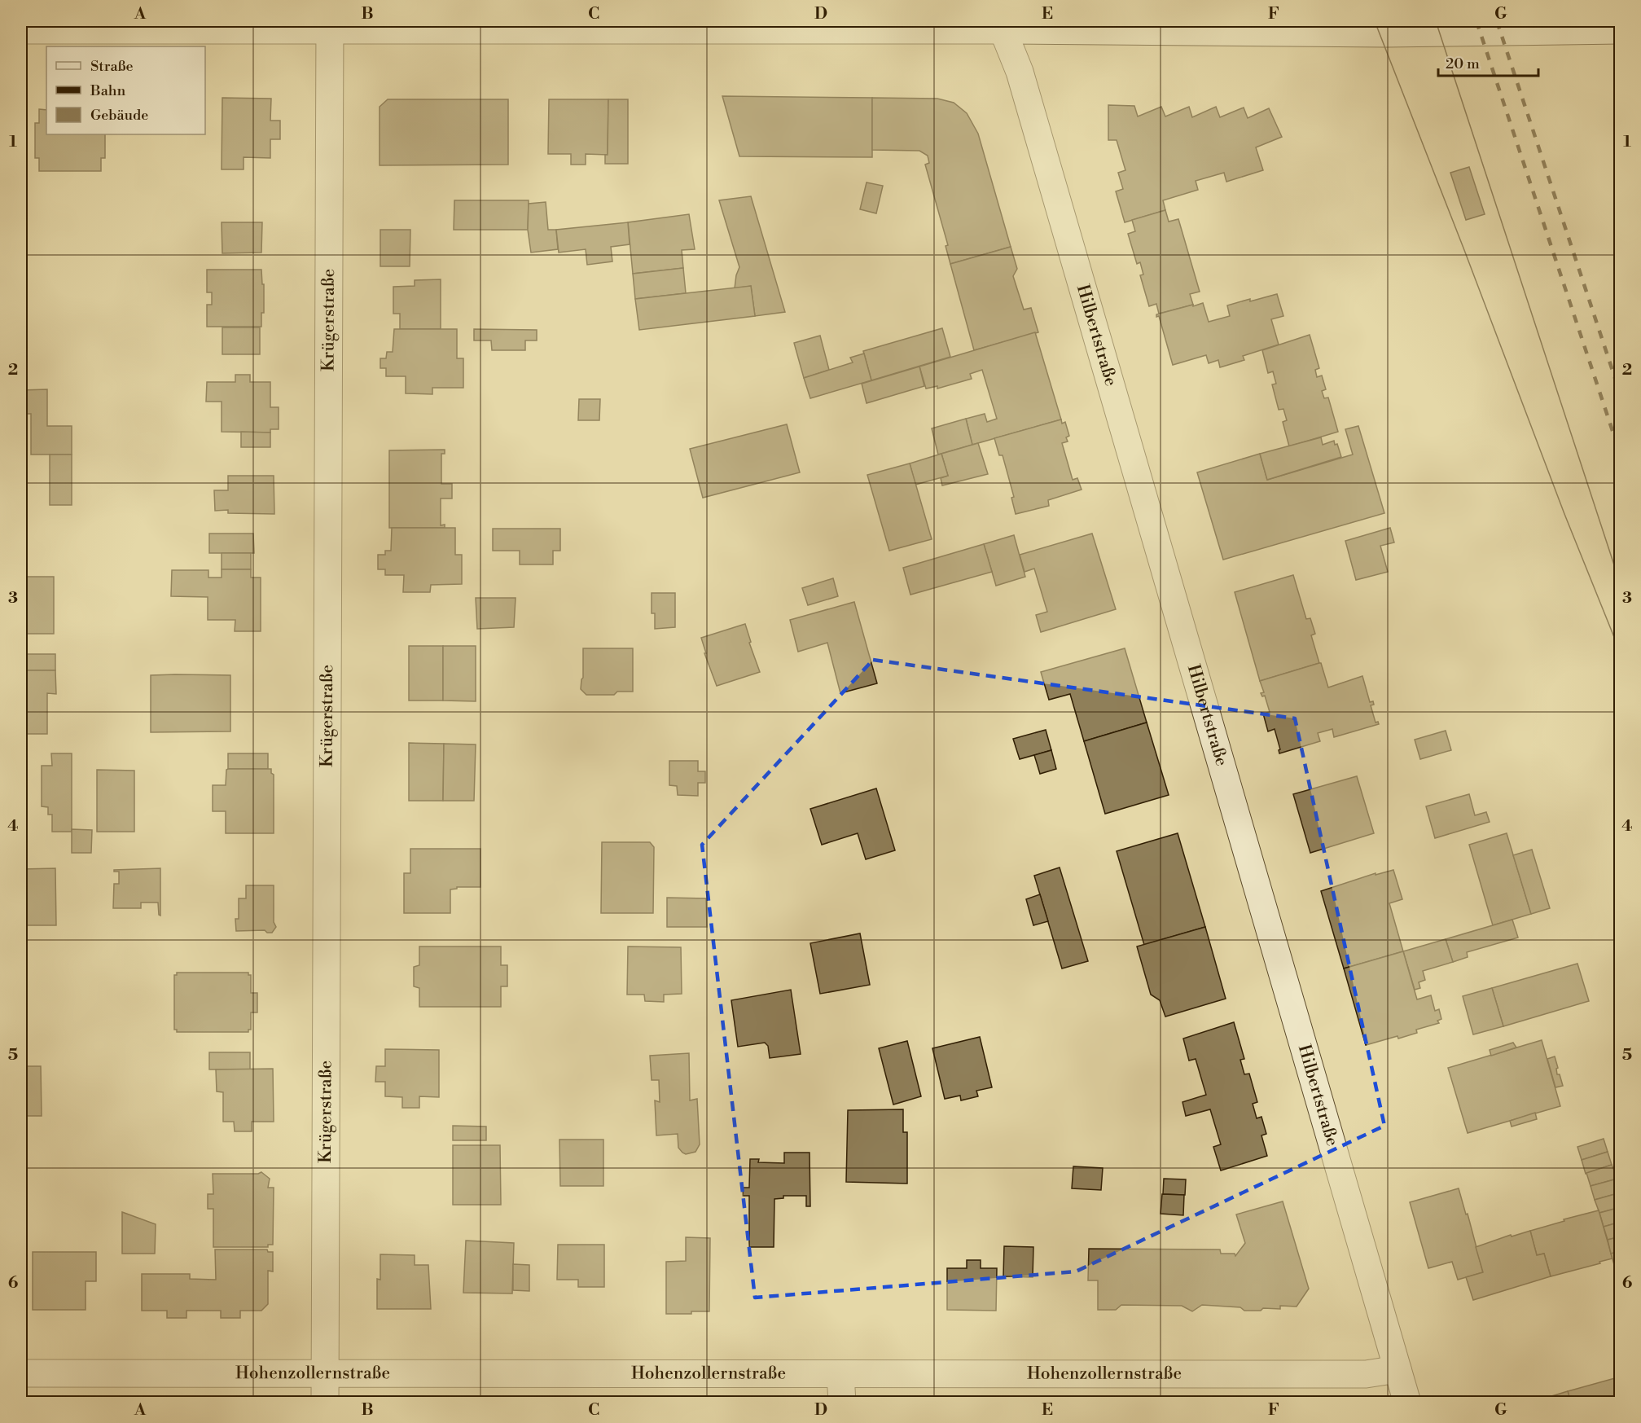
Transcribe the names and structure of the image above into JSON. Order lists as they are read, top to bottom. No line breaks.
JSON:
{"streets":{"street":["Krügerstraße","Hilbertstraße","Hohenzollernstraße"]},"crossings":[["Krügerstraße","Hohenzollernstraße"],["Hilbertstraße","Hohenzollernstraße"]],"legend":["Straße","Bahn","Gebäude"],"scale_bar":"20 m","grid":{"columns":["A","B","C","D","E","F","G"],"rows":["1","2","3","4","5","6"]}}
